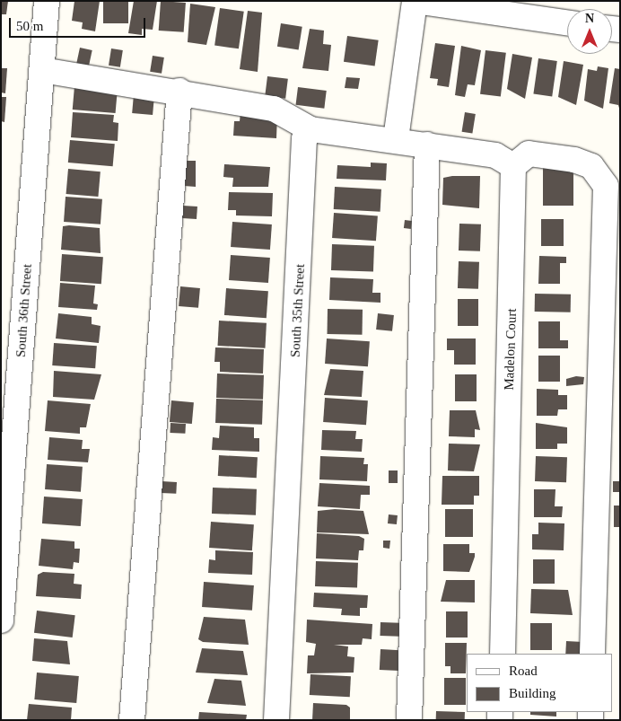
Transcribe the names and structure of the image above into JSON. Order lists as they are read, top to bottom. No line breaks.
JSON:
{"streets":{"street":["South 36th Street","South 35th Street","Madelon Court"]},"legend":["Road","Building"],"scale_bar":"50 m","north":"top"}
